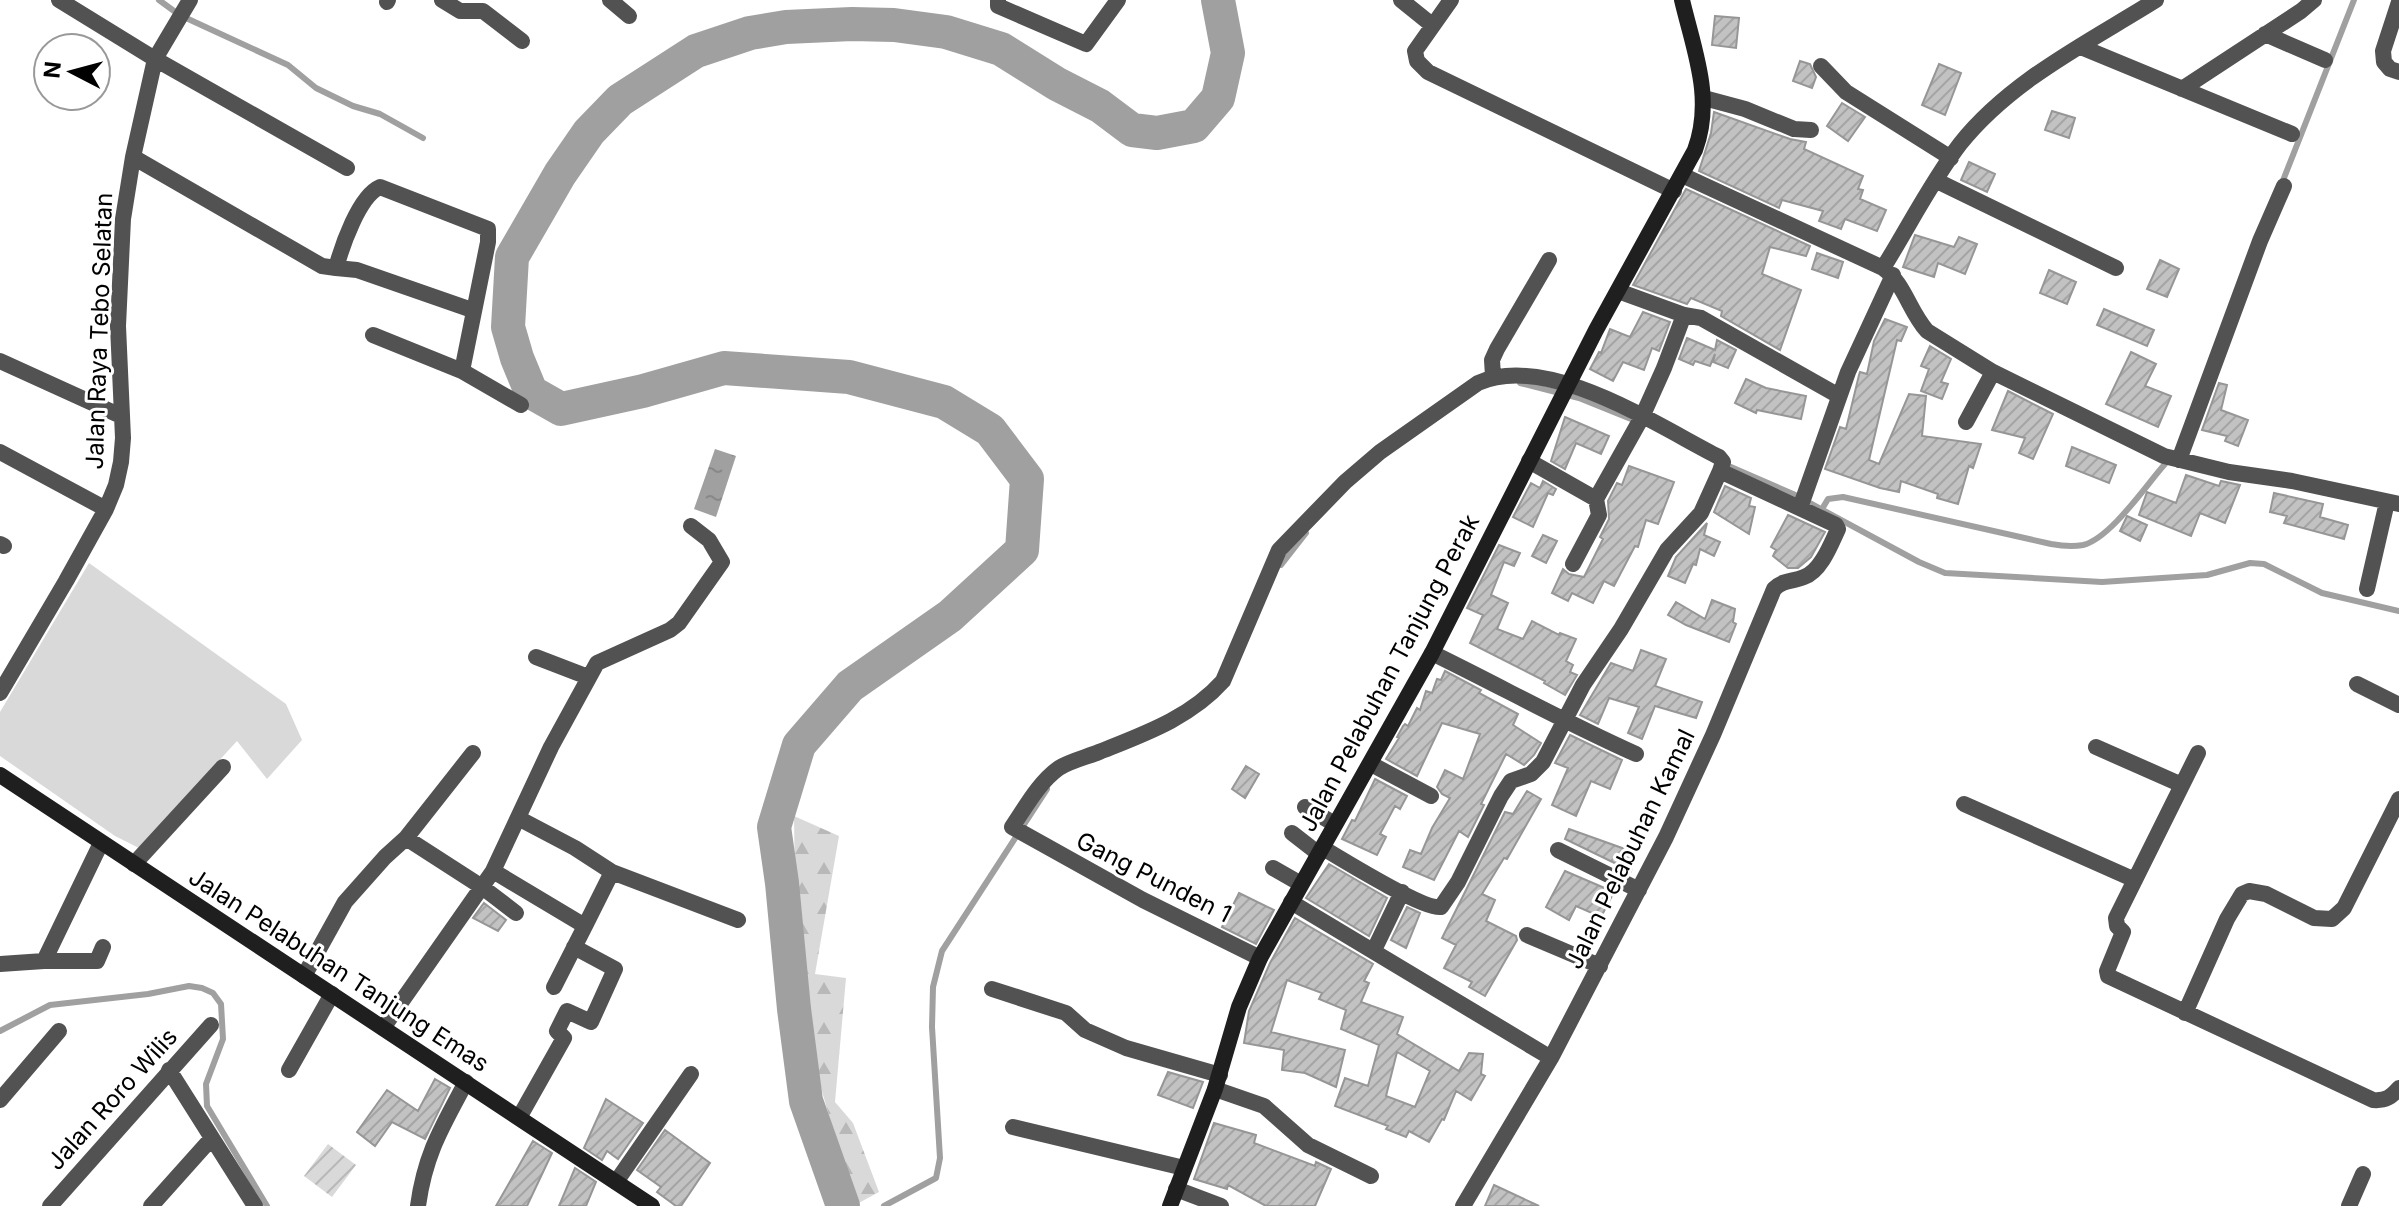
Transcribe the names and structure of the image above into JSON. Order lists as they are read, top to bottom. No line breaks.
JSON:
{"streets":{"street":["Jalan Raya Tebo Selatan","Jalan Pelabuhan Tanjung Perak","Jalan Pelabuhan Kamal","Gang Punden 1","Jalan Pelabuhan Tanjung Emas","Jalan Roro Wilis"]},"crossings":[["Jalan Pelabuhan Tanjung Perak","Gang Punden 1"]],"north":"left"}
